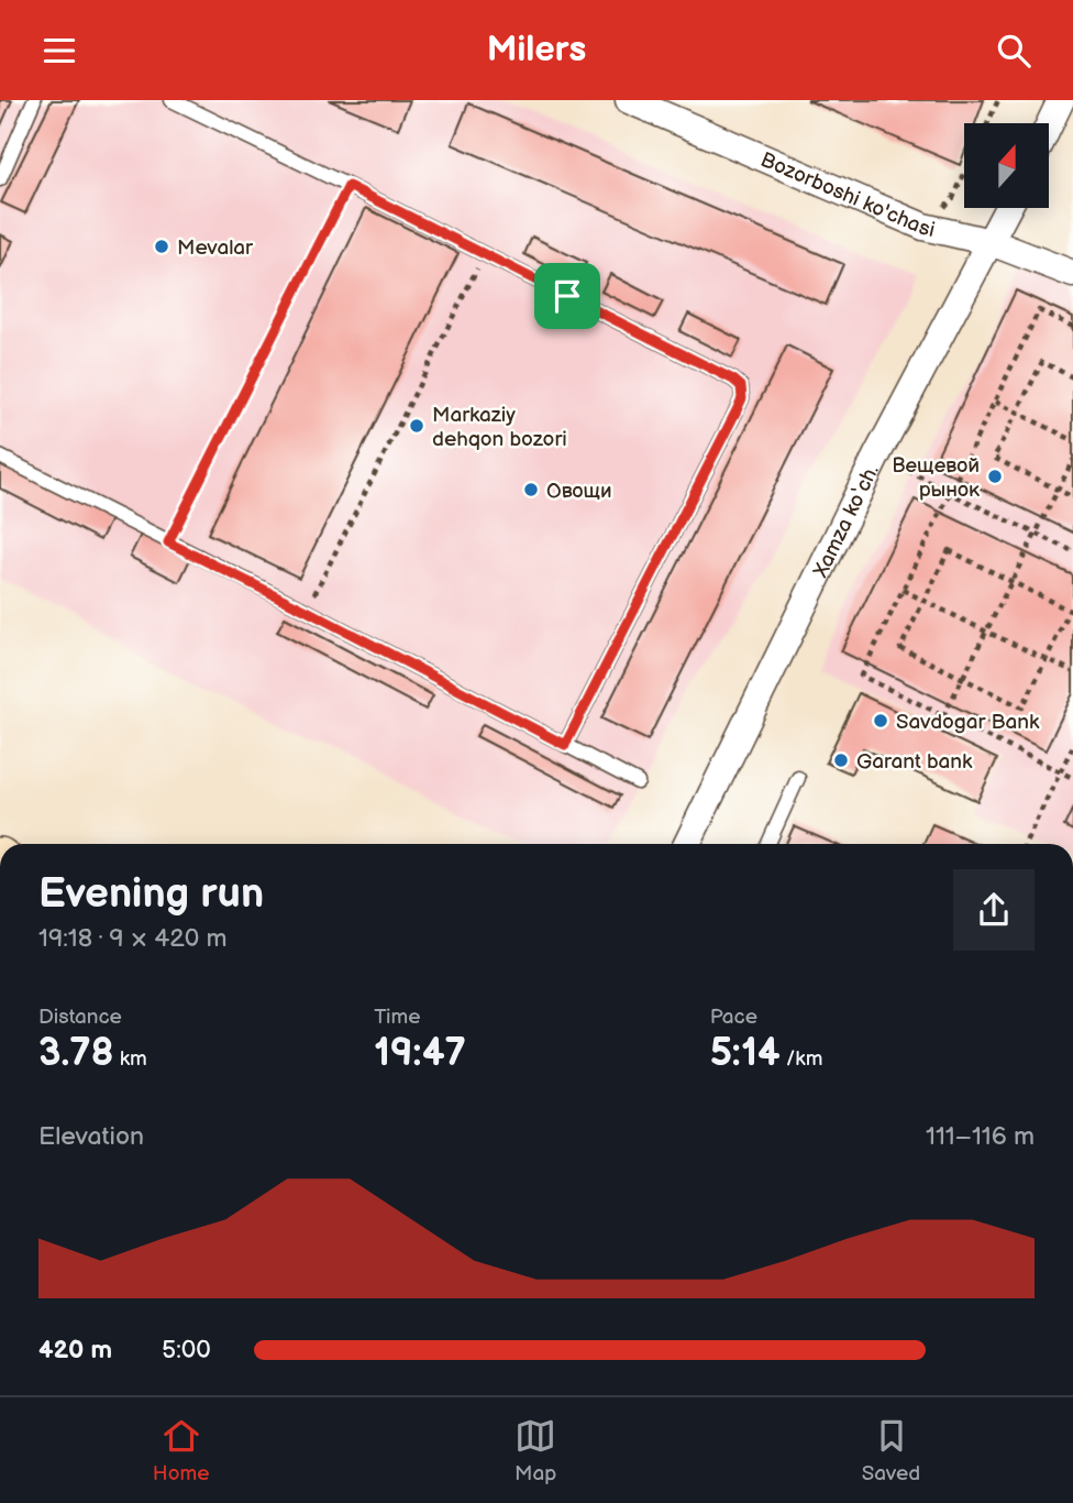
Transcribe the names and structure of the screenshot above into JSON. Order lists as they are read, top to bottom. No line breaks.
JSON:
{"streets":{"street":["Bozorboshi ko'chasi","Xamza ko‘ch."]},"crossings":[["Bozorboshi ko'chasi","Xamza ko‘ch."]],"places":["Mevalar","Markaziy dehqon bozori","Вещевой рынок","Овощи","Savdogar Bank","Garant bank"],"north":"top","page":{"header":"Milers","heading":["Evening run","19:18 · 9 × 420 m"],"stats":[["Distance","3.78 km"],["Time","19:47"],["Pace","5:14 /km"]],"chart":["Elevation","111–116 m"],"list":[{"name":"420 m","note":"5:00"}],"tabs":["Home","Map","Saved"]}}
